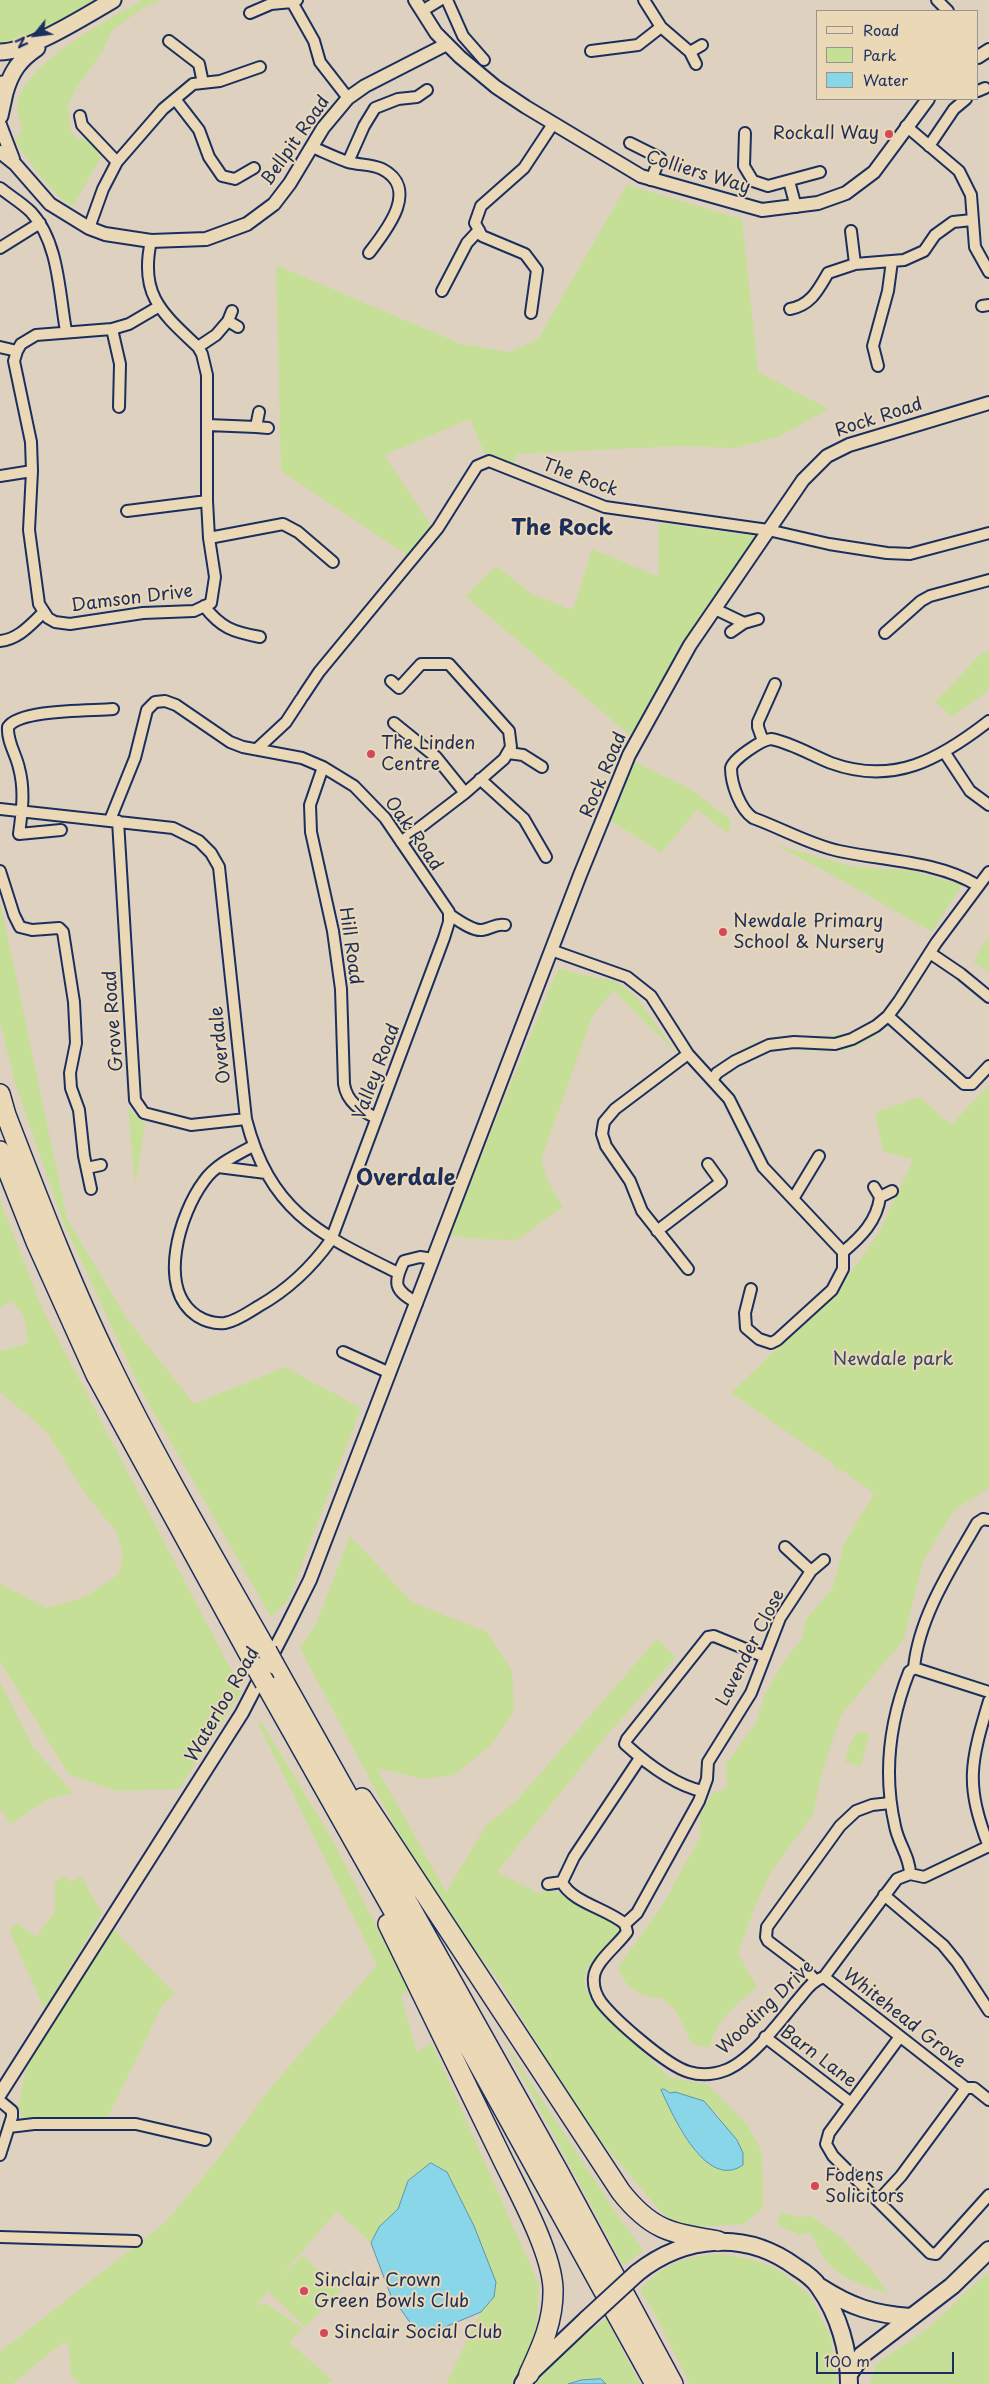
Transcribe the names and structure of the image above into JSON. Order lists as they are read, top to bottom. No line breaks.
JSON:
{"streets":{"street":["Bellpit Road","Colliers Way","Rock Road","The Rock","Damson Drive","Oak Road","Hill Road","Grove Road","Overdale","Valley Road","Lavender Close","Waterloo Road","Wooding Drive","Whitehead Grove","Barn Lane"]},"crossings":[["Bellpit Road","Colliers Way"],["Bellpit Road","Damson Drive"],["Rock Road","The Rock"],["Rock Road","Waterloo Road"],["The Rock","Oak Road"],["Oak Road","Hill Road"],["Oak Road","Grove Road"],["Oak Road","Overdale"],["Oak Road","Valley Road"],["Hill Road","Valley Road"],["Grove Road","Overdale"],["Overdale","Valley Road"],["Lavender Close","Wooding Drive"],["Wooding Drive","Whitehead Grove"],["Wooding Drive","Barn Lane"]],"districts":["The Rock","Overdale"],"parks":["Newdale park"],"places":["Rockall Way","The Linden Centre","Newdale Primary School & Nursery","Fodens Solicitors","Sinclair Crown Green Bowls Club","Sinclair Social Club"],"legend":["Road","Park","Water"],"scale_bar":"100 m","north":"bottom left"}
